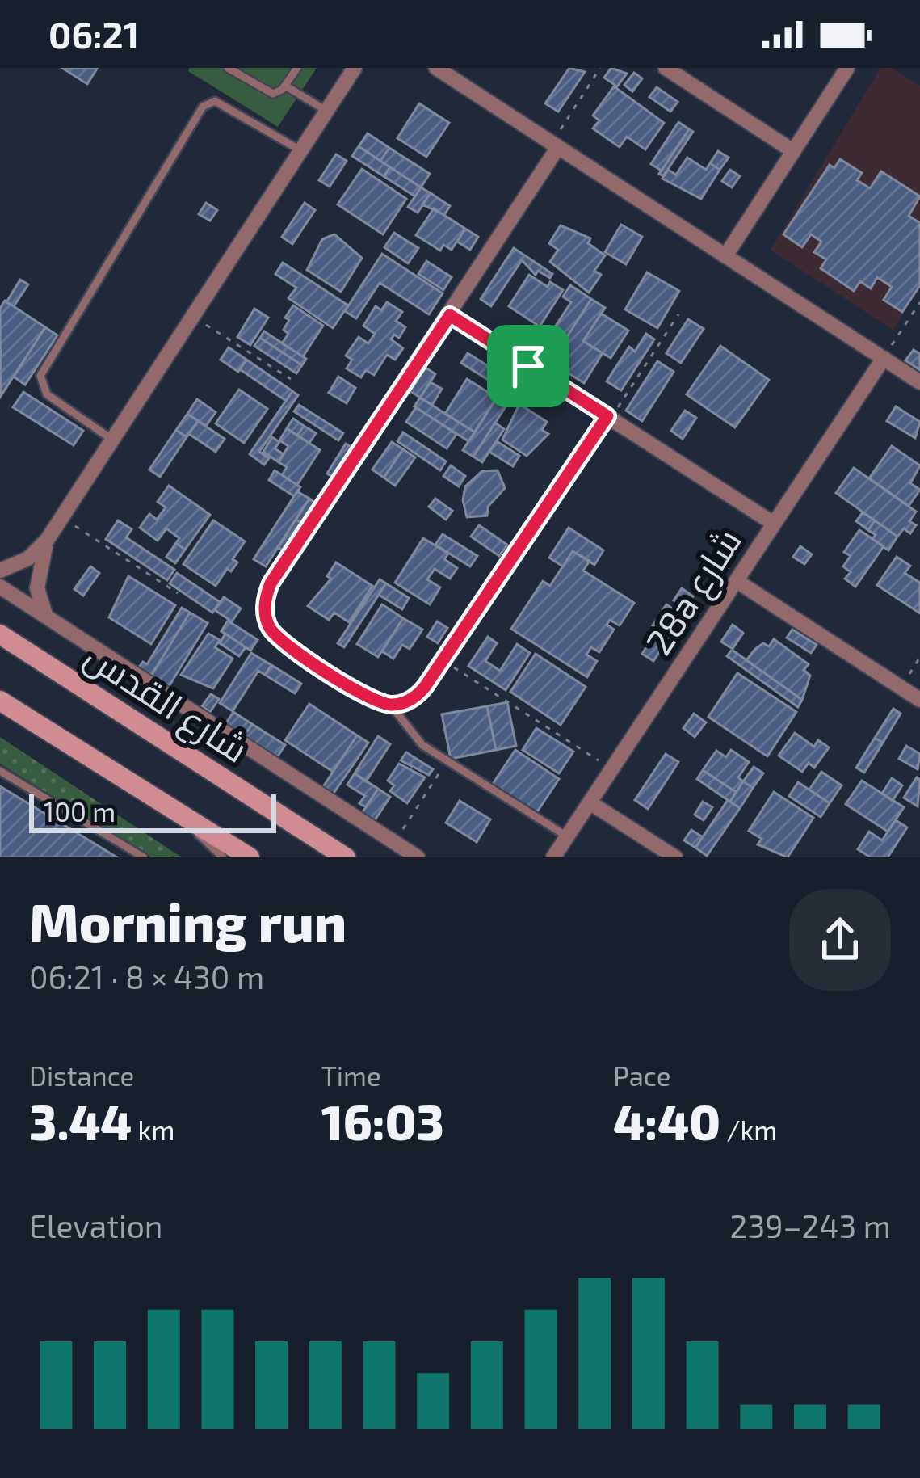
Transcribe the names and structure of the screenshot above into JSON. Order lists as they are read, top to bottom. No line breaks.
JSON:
{"streets":{"main road":["شارع القدس"],"street":["28a شارع"]},"scale_bar":"100 m","page":{"status":"06:21","scale":"100 m","heading":["Morning run","06:21 · 8 × 430 m"],"stats":[["Distance","3.44 km"],["Time","16:03"],["Pace","4:40 /km"]],"chart":["Elevation","239–243 m"]}}
